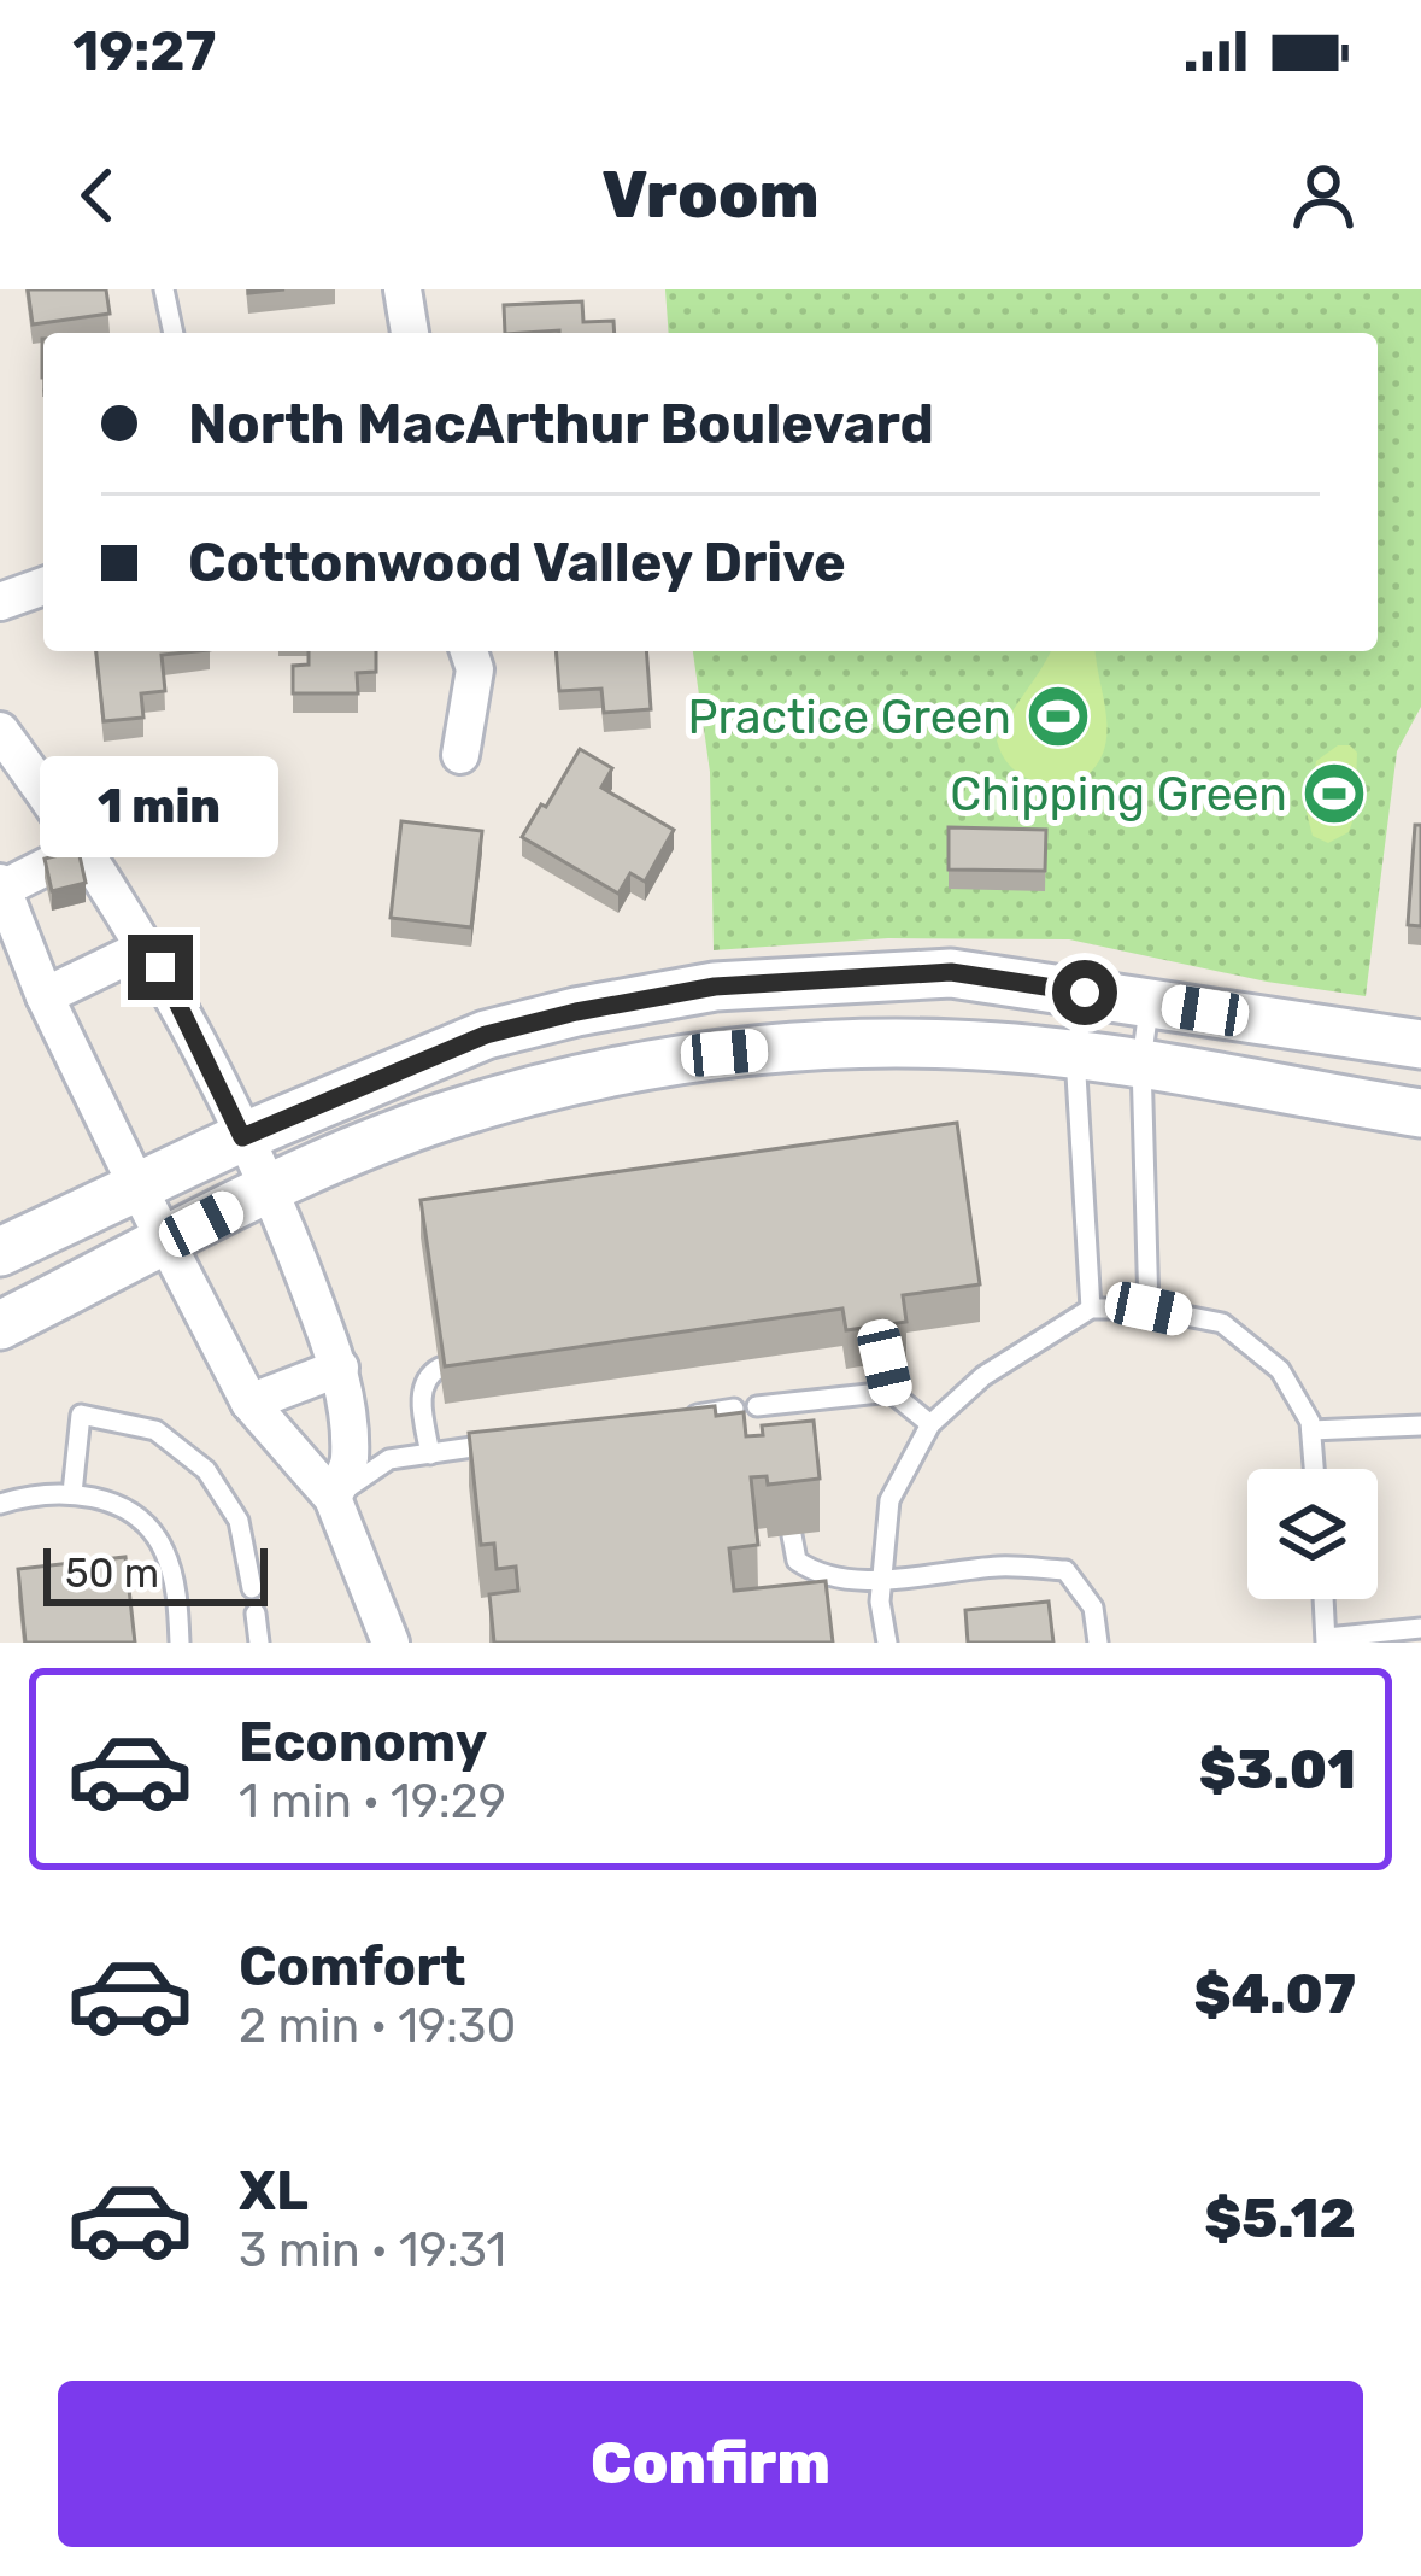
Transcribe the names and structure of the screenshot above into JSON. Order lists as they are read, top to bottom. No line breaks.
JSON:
{"places":{"sports":["Practice Green","Chipping Green"]},"scale_bar":"50 m","page":{"status":"19:27","header":"Vroom","banner":["North MacArthur Boulevard","Cottonwood Valley Drive"],"bubble":"1 min","scale":"50 m","list":[{"name":"Economy","note":"1 min · 19:29","value":"$3.01"},{"name":"Comfort","note":"2 min · 19:30","value":"$4.07"},{"name":"XL","note":"3 min · 19:31","value":"$5.12"}],"buttons":"Confirm"}}
